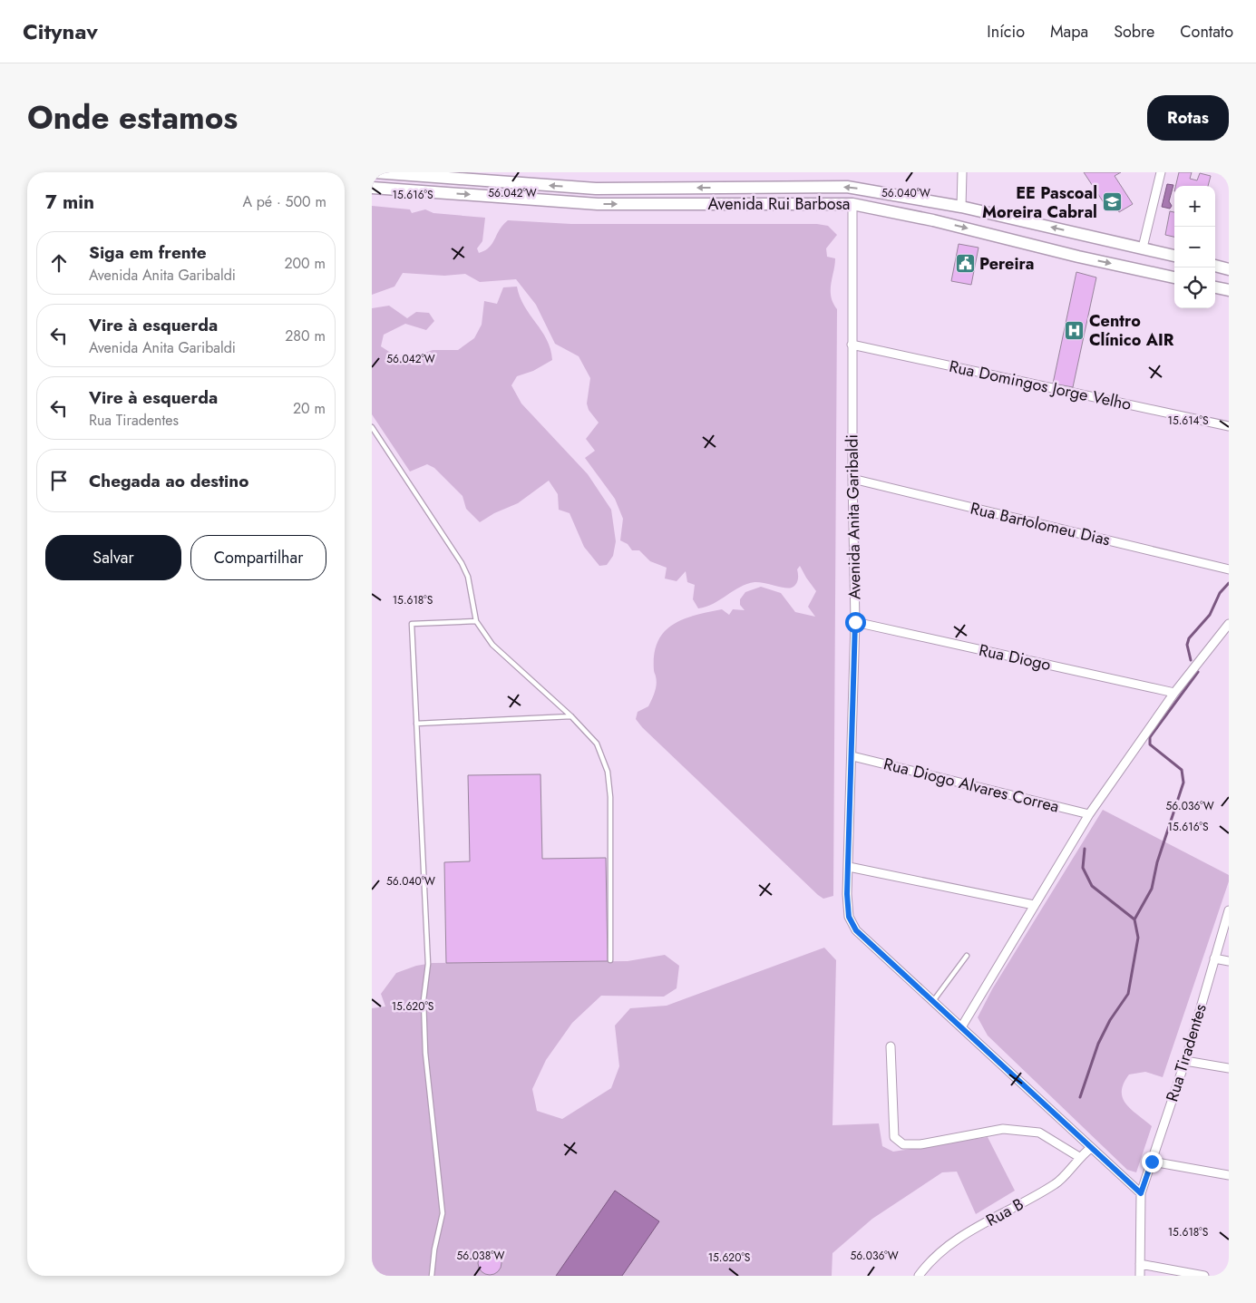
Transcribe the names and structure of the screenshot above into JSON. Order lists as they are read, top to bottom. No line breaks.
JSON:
{"streets":{"main road":["Avenida Rui Barbosa"],"street":["Rua Domingos Jorge Velho","Avenida Anita Garibaldi","Rua Bartolomeu Dias","Rua Diogo","Rua Diogo Alvares Correa","Rua Tiradentes","Rua B"]},"crossings":[["Avenida Rui Barbosa","Avenida Anita Garibaldi"],["Rua Domingos Jorge Velho","Avenida Anita Garibaldi"],["Avenida Anita Garibaldi","Rua Bartolomeu Dias"],["Avenida Anita Garibaldi","Rua Diogo"],["Avenida Anita Garibaldi","Rua Diogo Alvares Correa"],["Avenida Anita Garibaldi","Rua Tiradentes"],["Avenida Anita Garibaldi","Rua B"]],"places":{"school or university":["EE Pascoal Moreira Cabral"],"public building":["Pereira"],"hospital":["Centro Clínico AIR"]},"page":{"header":"Citynav","nav":["Início","Mapa","Sobre","Contato"],"title":"Onde estamos","buttons":["Rotas",["Salvar","Compartilhar"]],"heading":["7 min","A pé · 500 m"],"map_buttons":["+","−"],"list":[["Siga em frente","Avenida Anita Garibaldi","200 m"],["Vire à esquerda","Avenida Anita Garibaldi","280 m"],["Vire à esquerda","Rua Tiradentes","20 m"],"Chegada ao destino"]},"coordinates":["56.042°W","56.040°W","15.616°S","15.614°S","15.618°S","56.036°W","15.620°S","56.038°W"]}
